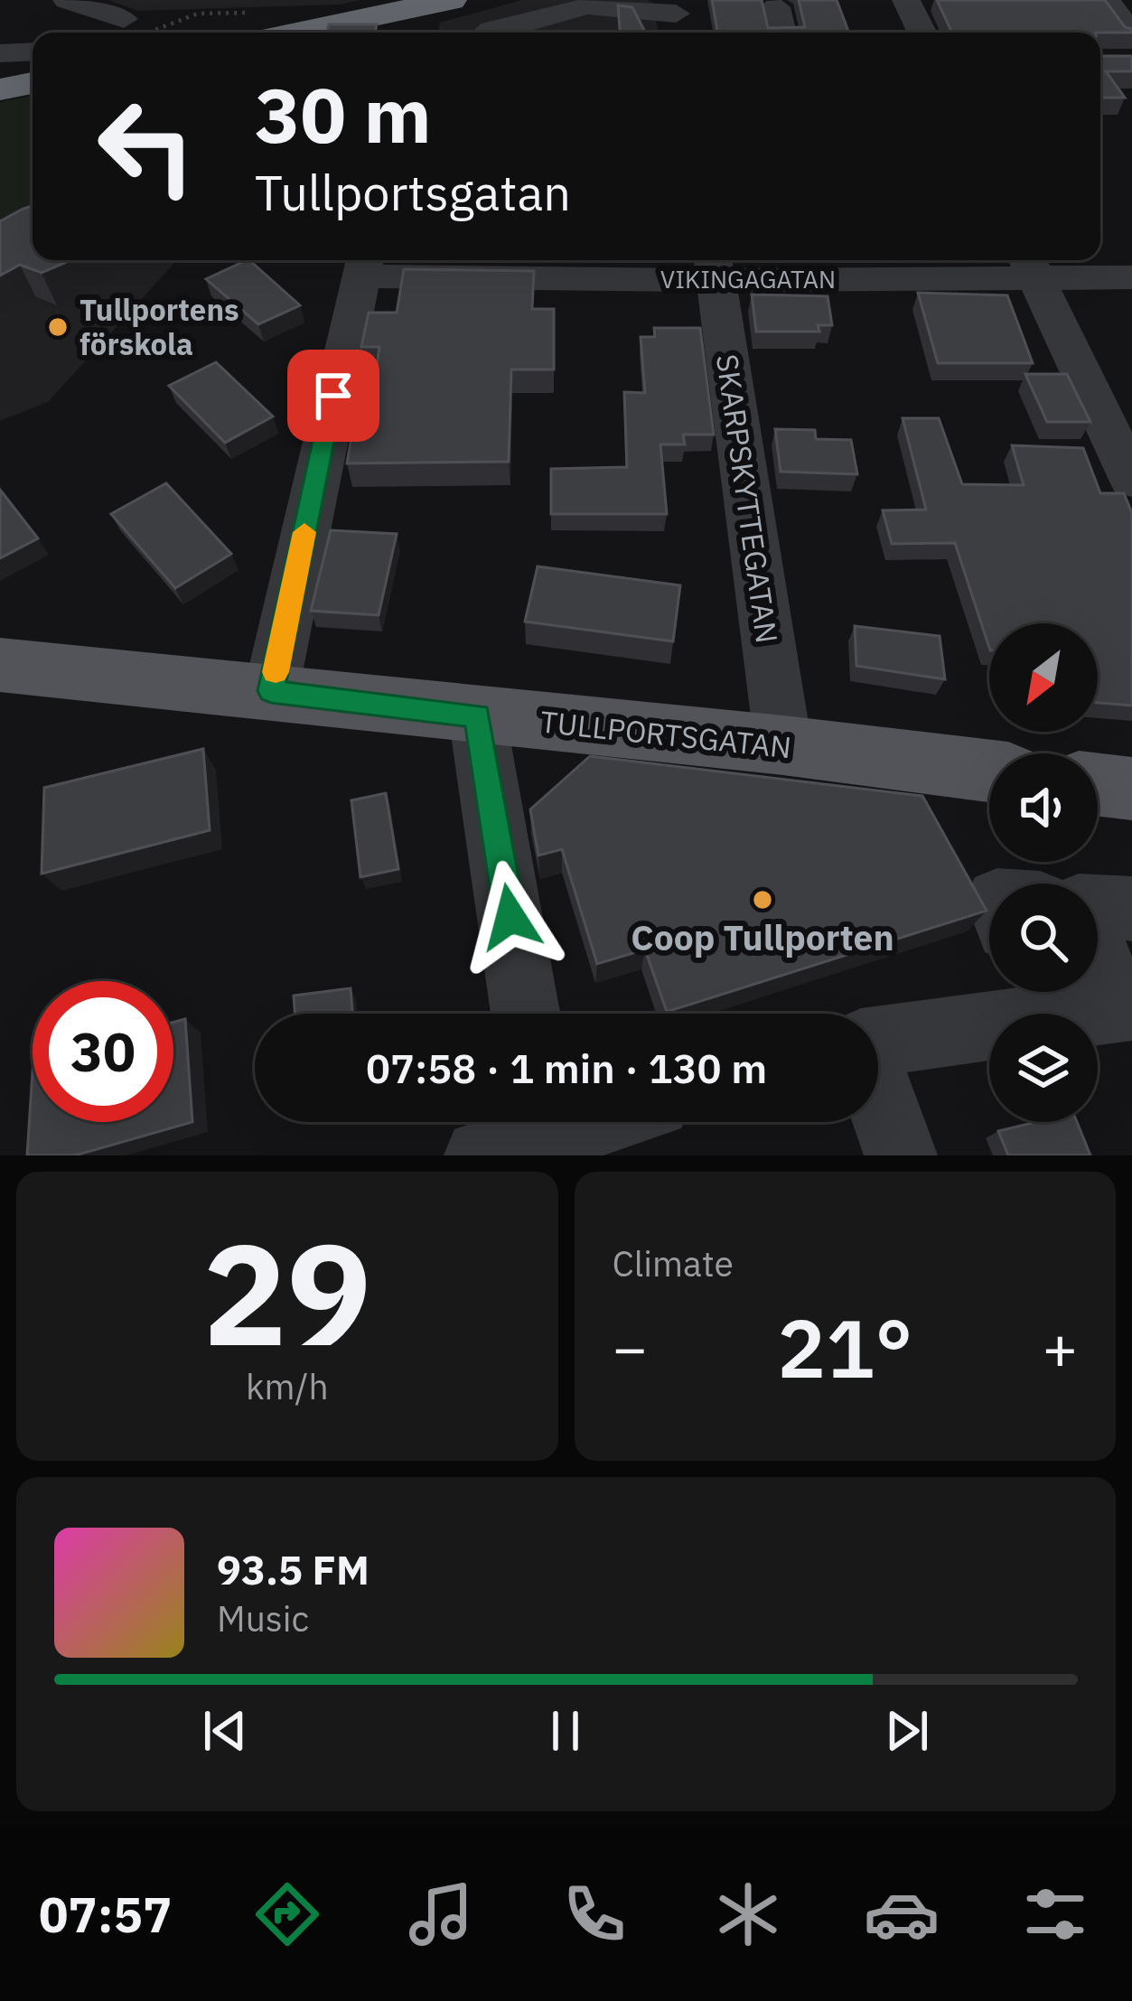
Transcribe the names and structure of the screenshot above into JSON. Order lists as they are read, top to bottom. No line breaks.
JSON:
{"streets":{"main road":["TULLPORTSGATAN"],"street":["VIKINGAGATAN","SKARPSKYTTEGATAN"]},"crossings":[["VIKINGAGATAN","SKARPSKYTTEGATAN"],["SKARPSKYTTEGATAN","TULLPORTSGATAN"]],"places":["Tullportens förskola","Coop Tullporten"],"north":"bottom left","page":{"turn":["30 m","Tullportsgatan"],"limit":"30","trip":"07:58 · 1 min · 130 m","tile":[["29","km/h"],"Climate"],"heat":["−","21°","+"],"song":["93.5 FM","Music"],"tabs":"07:57"}}
